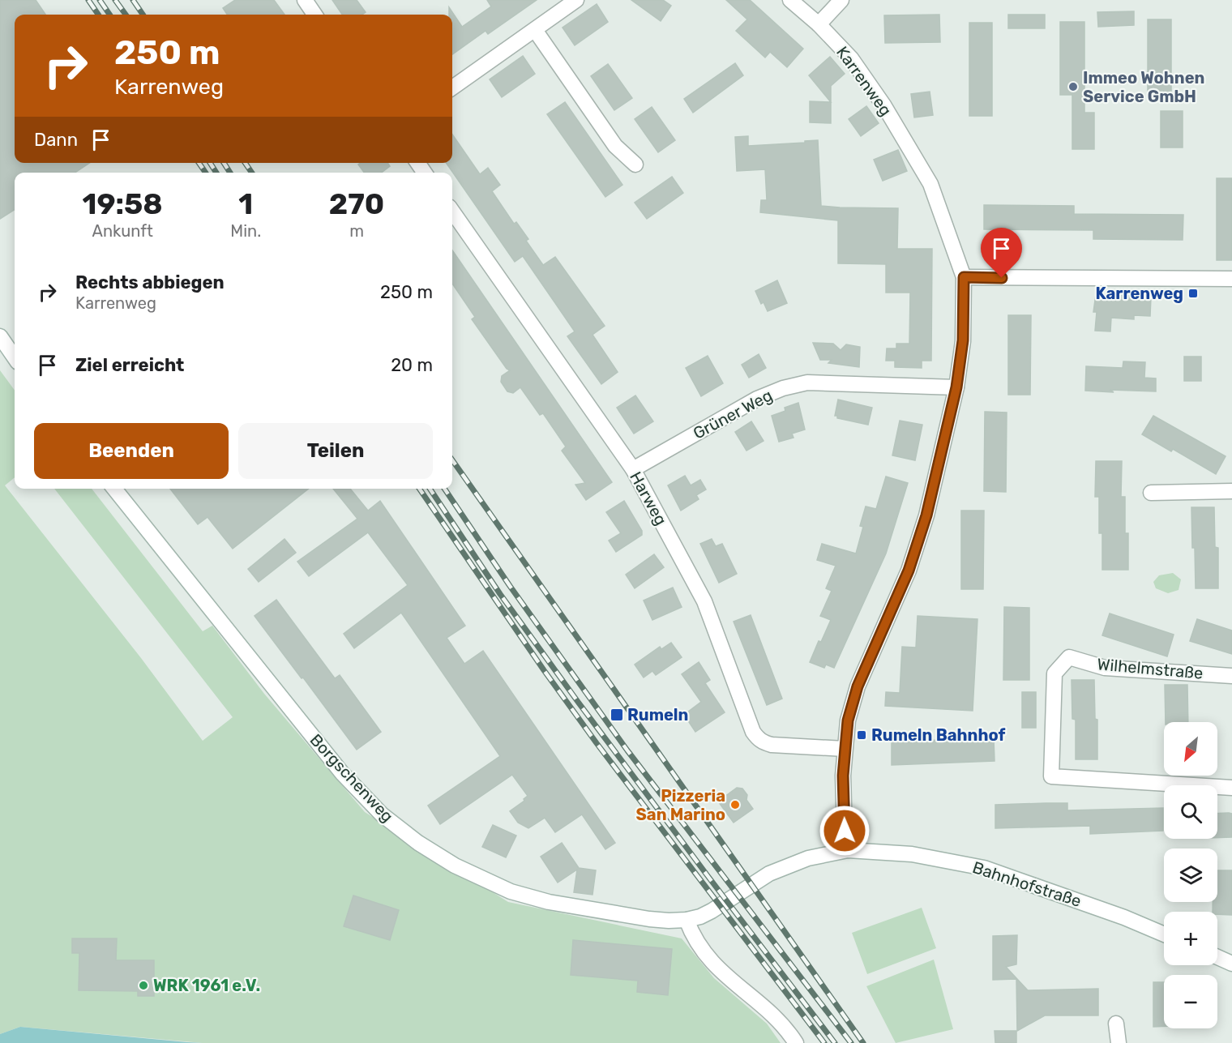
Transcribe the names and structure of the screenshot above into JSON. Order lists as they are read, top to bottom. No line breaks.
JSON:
{"streets":{"street":["Karrenweg","Grüner Weg","Harweg","Wilhelmstraße","Borgschenweg","Bahnhofstraße"]},"crossings":[["Grüner Weg","Harweg"],["Borgschenweg","Bahnhofstraße"]],"places":{"other":["Immeo Wohnen Service GmbH","Pizzeria San Marino","WRK 1961 e.V."],"transit":["Karrenweg","Rumeln","Rumeln Bahnhof"]},"north":"bottom left","page":{"turn":["250 m","Karrenweg"],"then":"Dann","eta":["19:58","Ankunft","1","Min.","270","m"],"list":[{"name":"Rechts abbiegen","note":"Karrenweg","value":"250 m"},{"name":"Ziel erreicht","value":"20 m"}],"buttons":["Beenden","Teilen"],"map_buttons":["+","−"]}}
